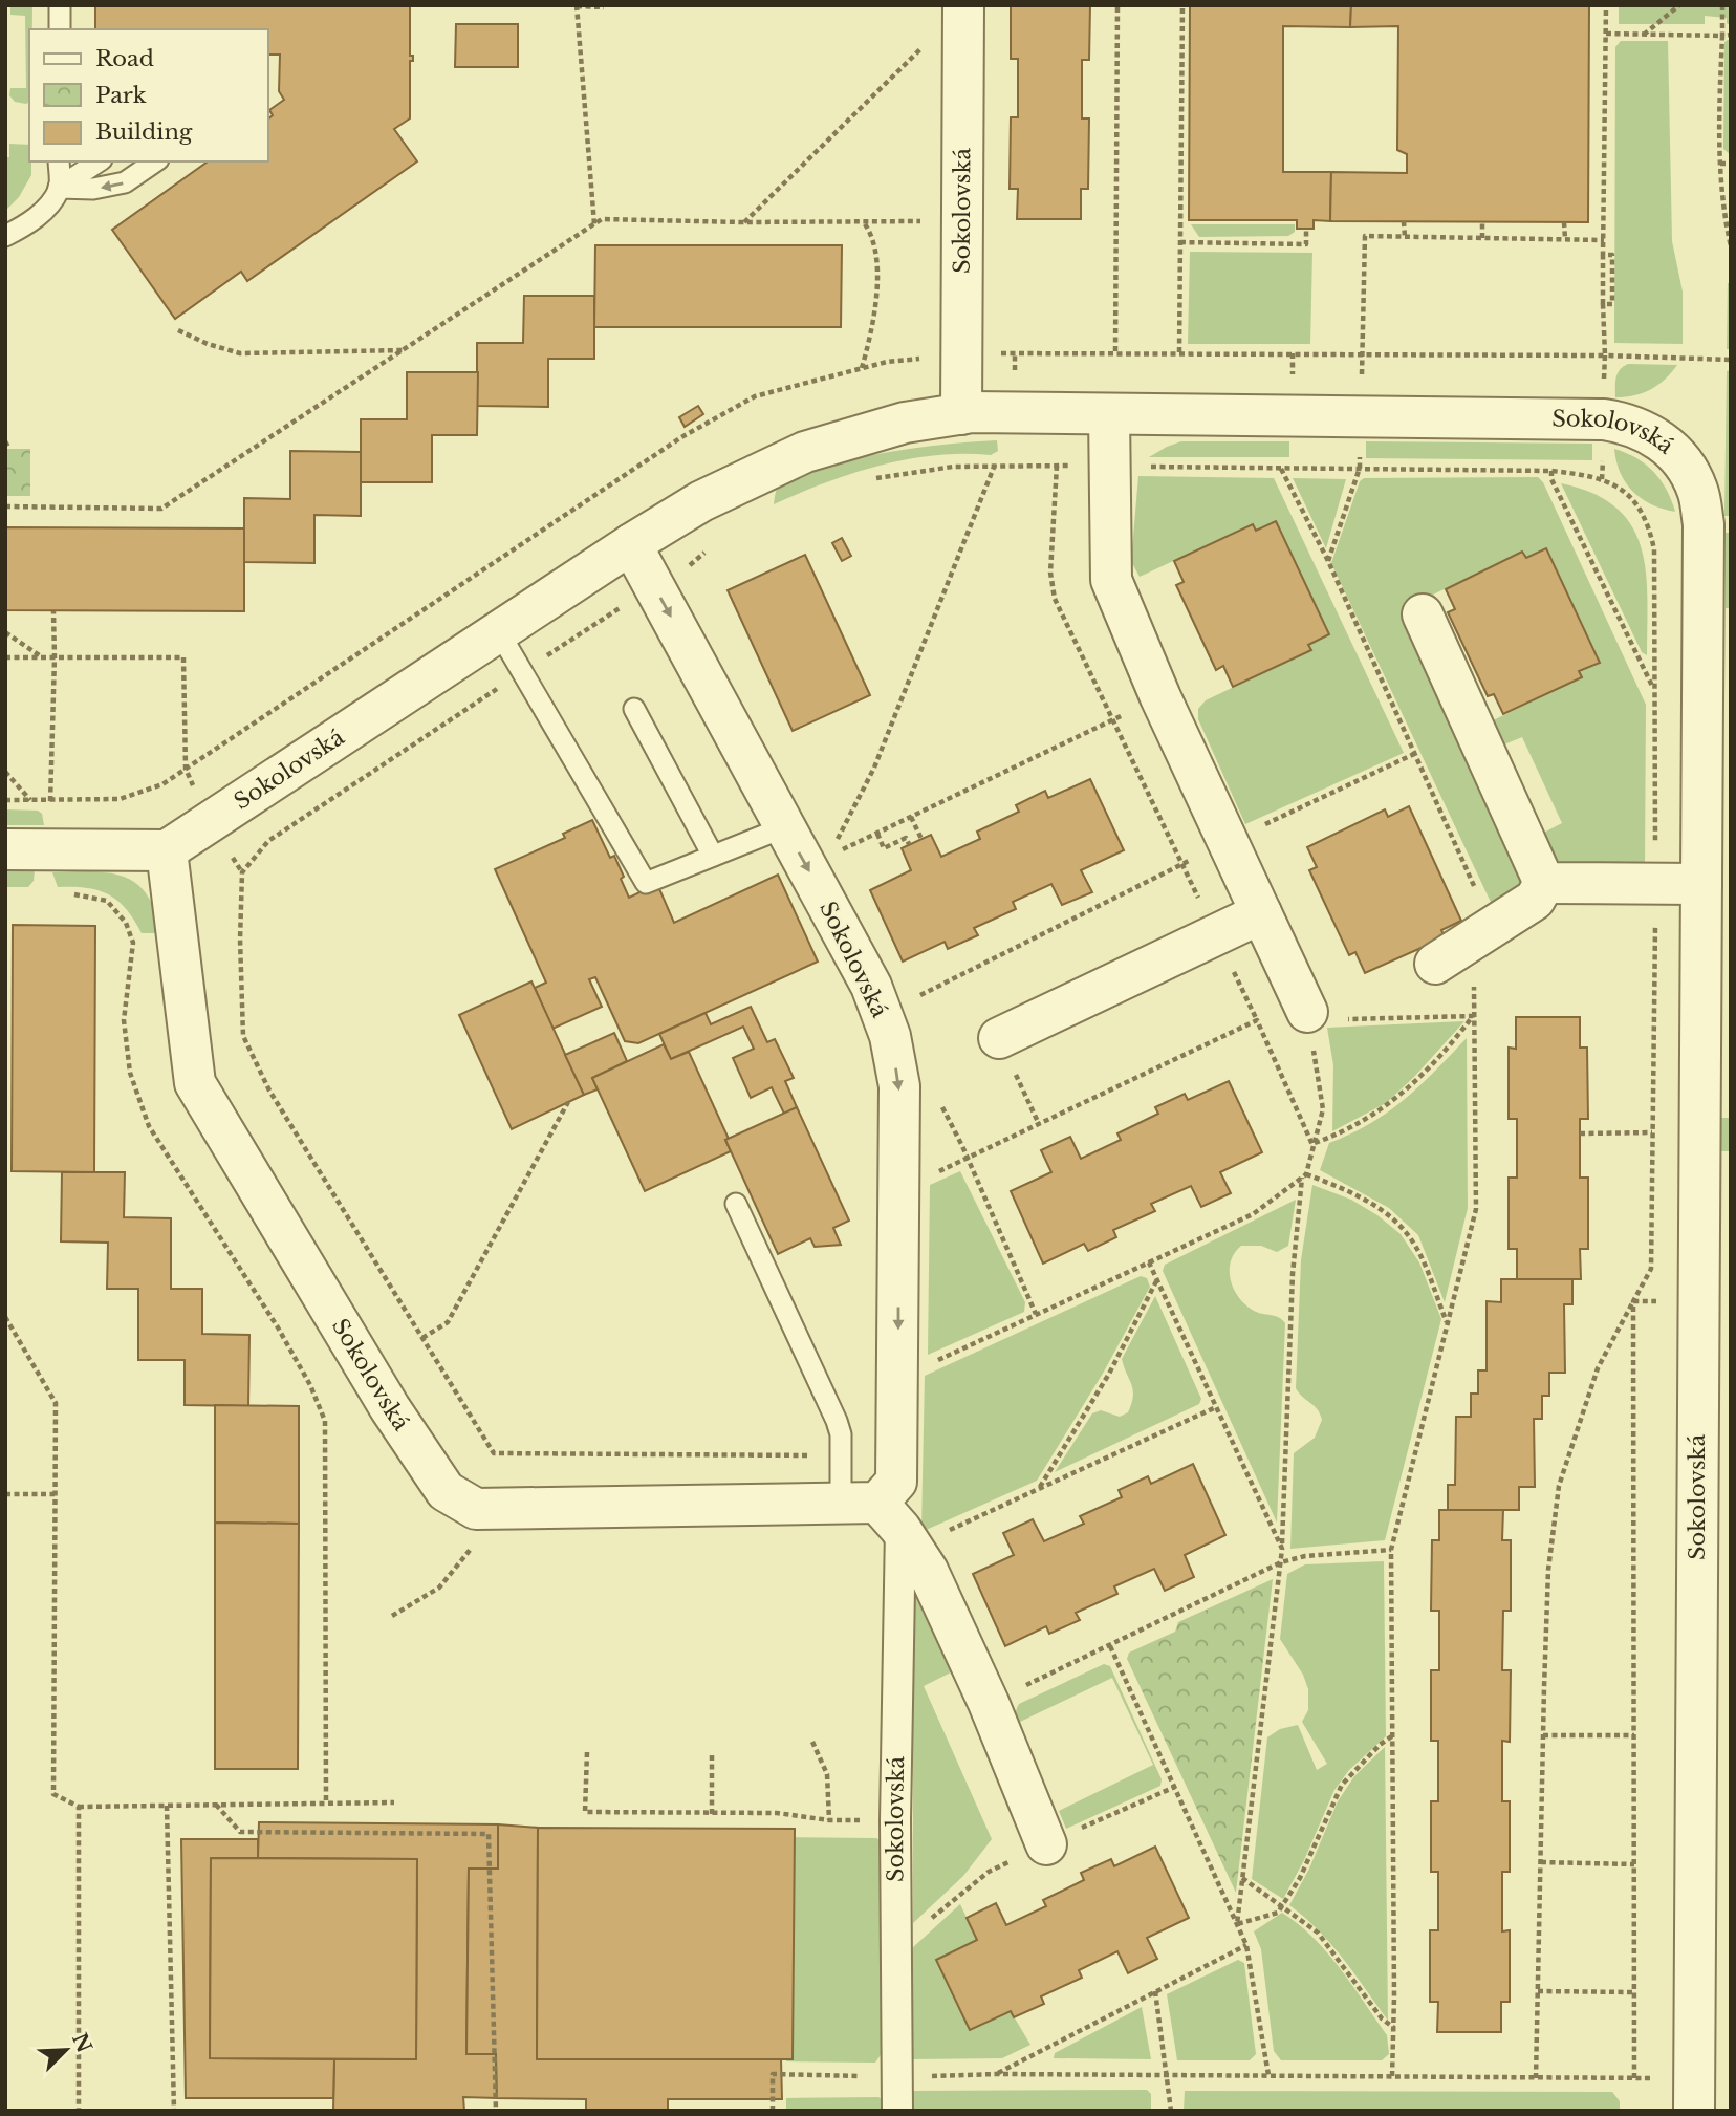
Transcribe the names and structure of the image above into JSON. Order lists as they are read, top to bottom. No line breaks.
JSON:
{"streets":{"street":["Sokolovská"]},"legend":["Road","Park","Building"],"north":"top right"}
